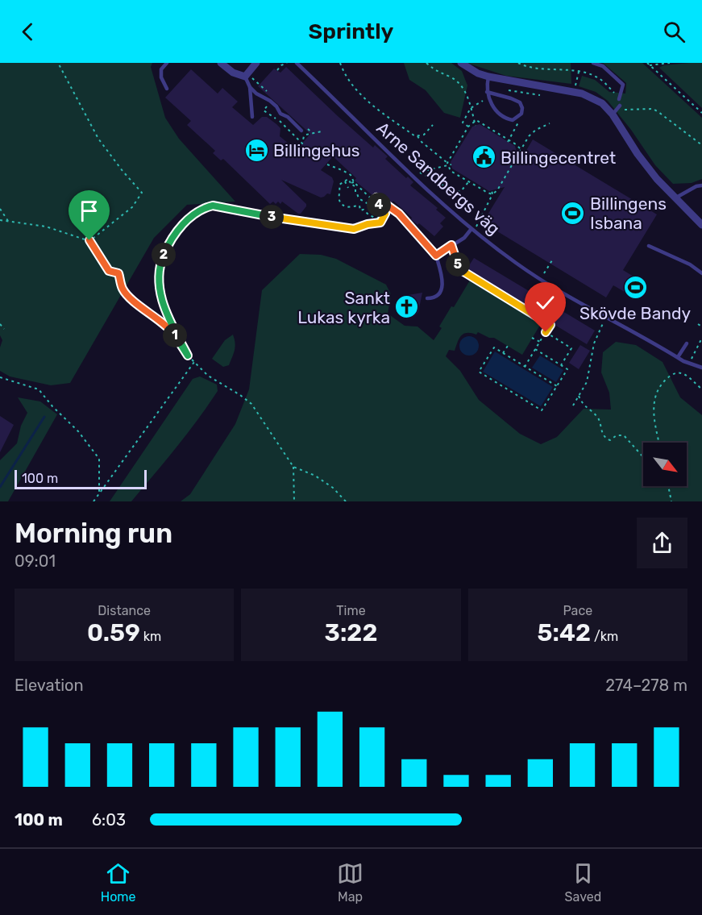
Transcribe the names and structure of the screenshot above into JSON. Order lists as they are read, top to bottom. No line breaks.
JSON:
{"streets":{"lane":["Arne Sandbergs väg"]},"places":{"hotel":["Billingehus"],"public building":["Billingecentret"],"sports":["Billingens Isbana","Skövde Bandy"],"church":["Sankt Lukas kyrka"]},"scale_bar":"100 m","north":"bottom right","page":{"header":"Sprintly","pins":["4","3","2","5","1"],"scale":"100 m","heading":["Morning run","09:01"],"stats":[["Distance","0.59 km"],["Time","3:22"],["Pace","5:42 /km"]],"chart":["Elevation","274–278 m"],"list":[{"name":"100 m","note":"6:03"}],"tabs":["Home","Map","Saved"]}}
